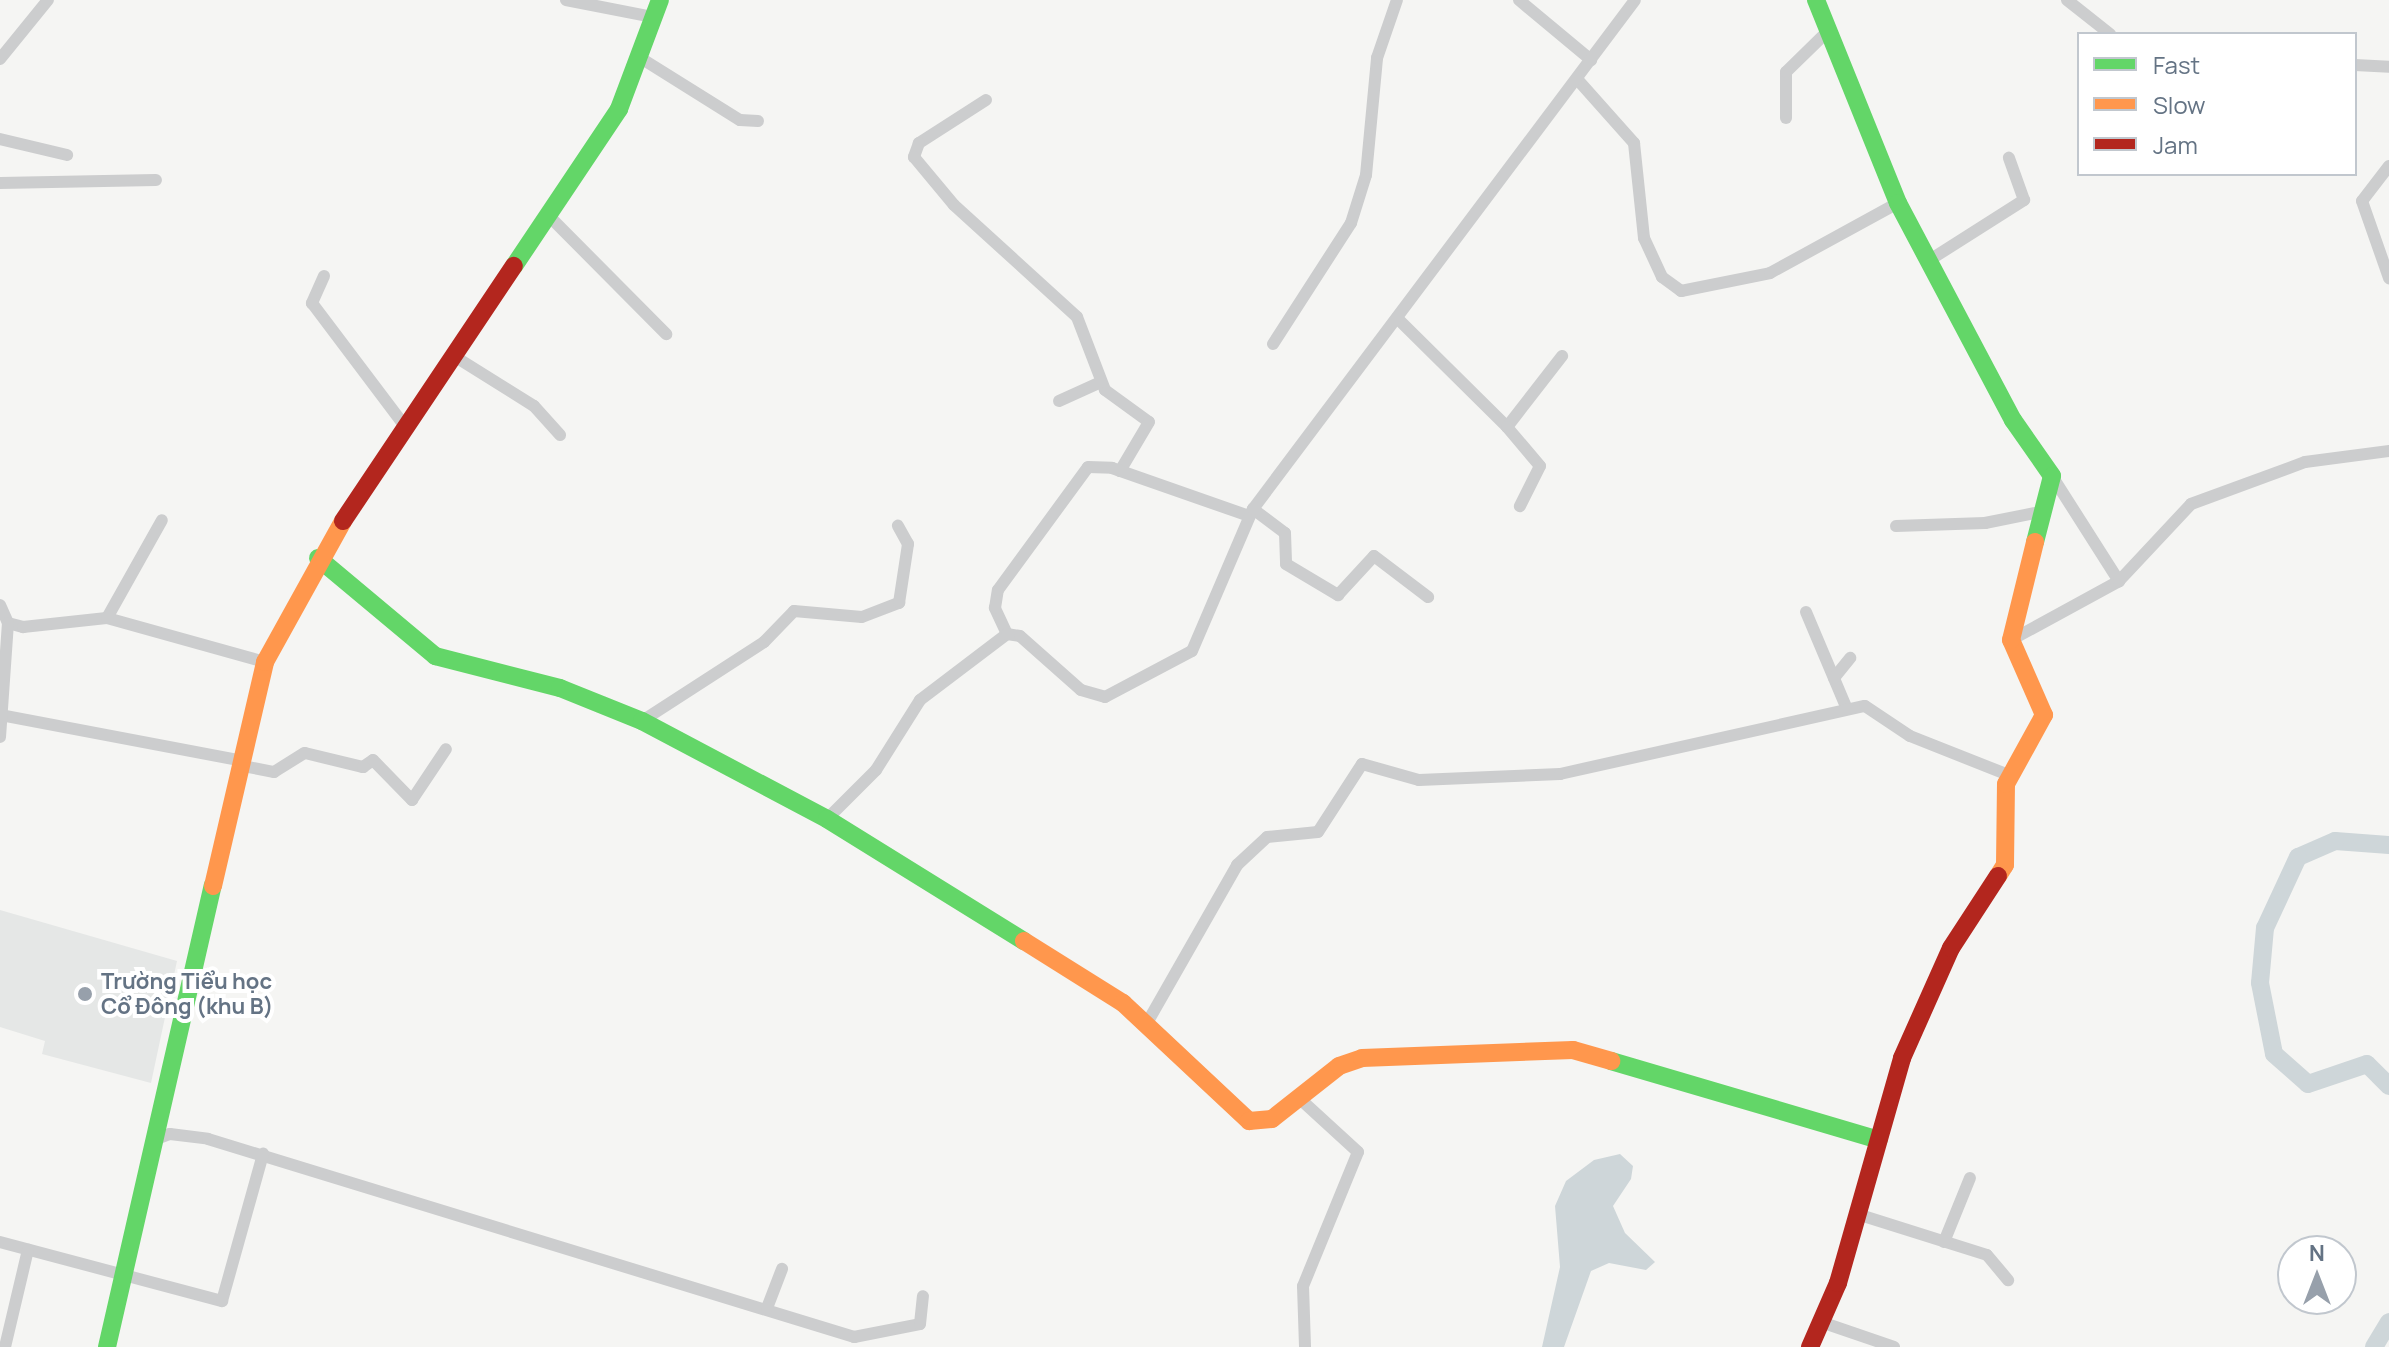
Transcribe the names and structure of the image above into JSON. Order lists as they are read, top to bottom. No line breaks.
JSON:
{"places":["Trường Tiểu học Cổ Đông (khu B)"],"legend":["Fast","Slow","Jam"],"north":"top"}
